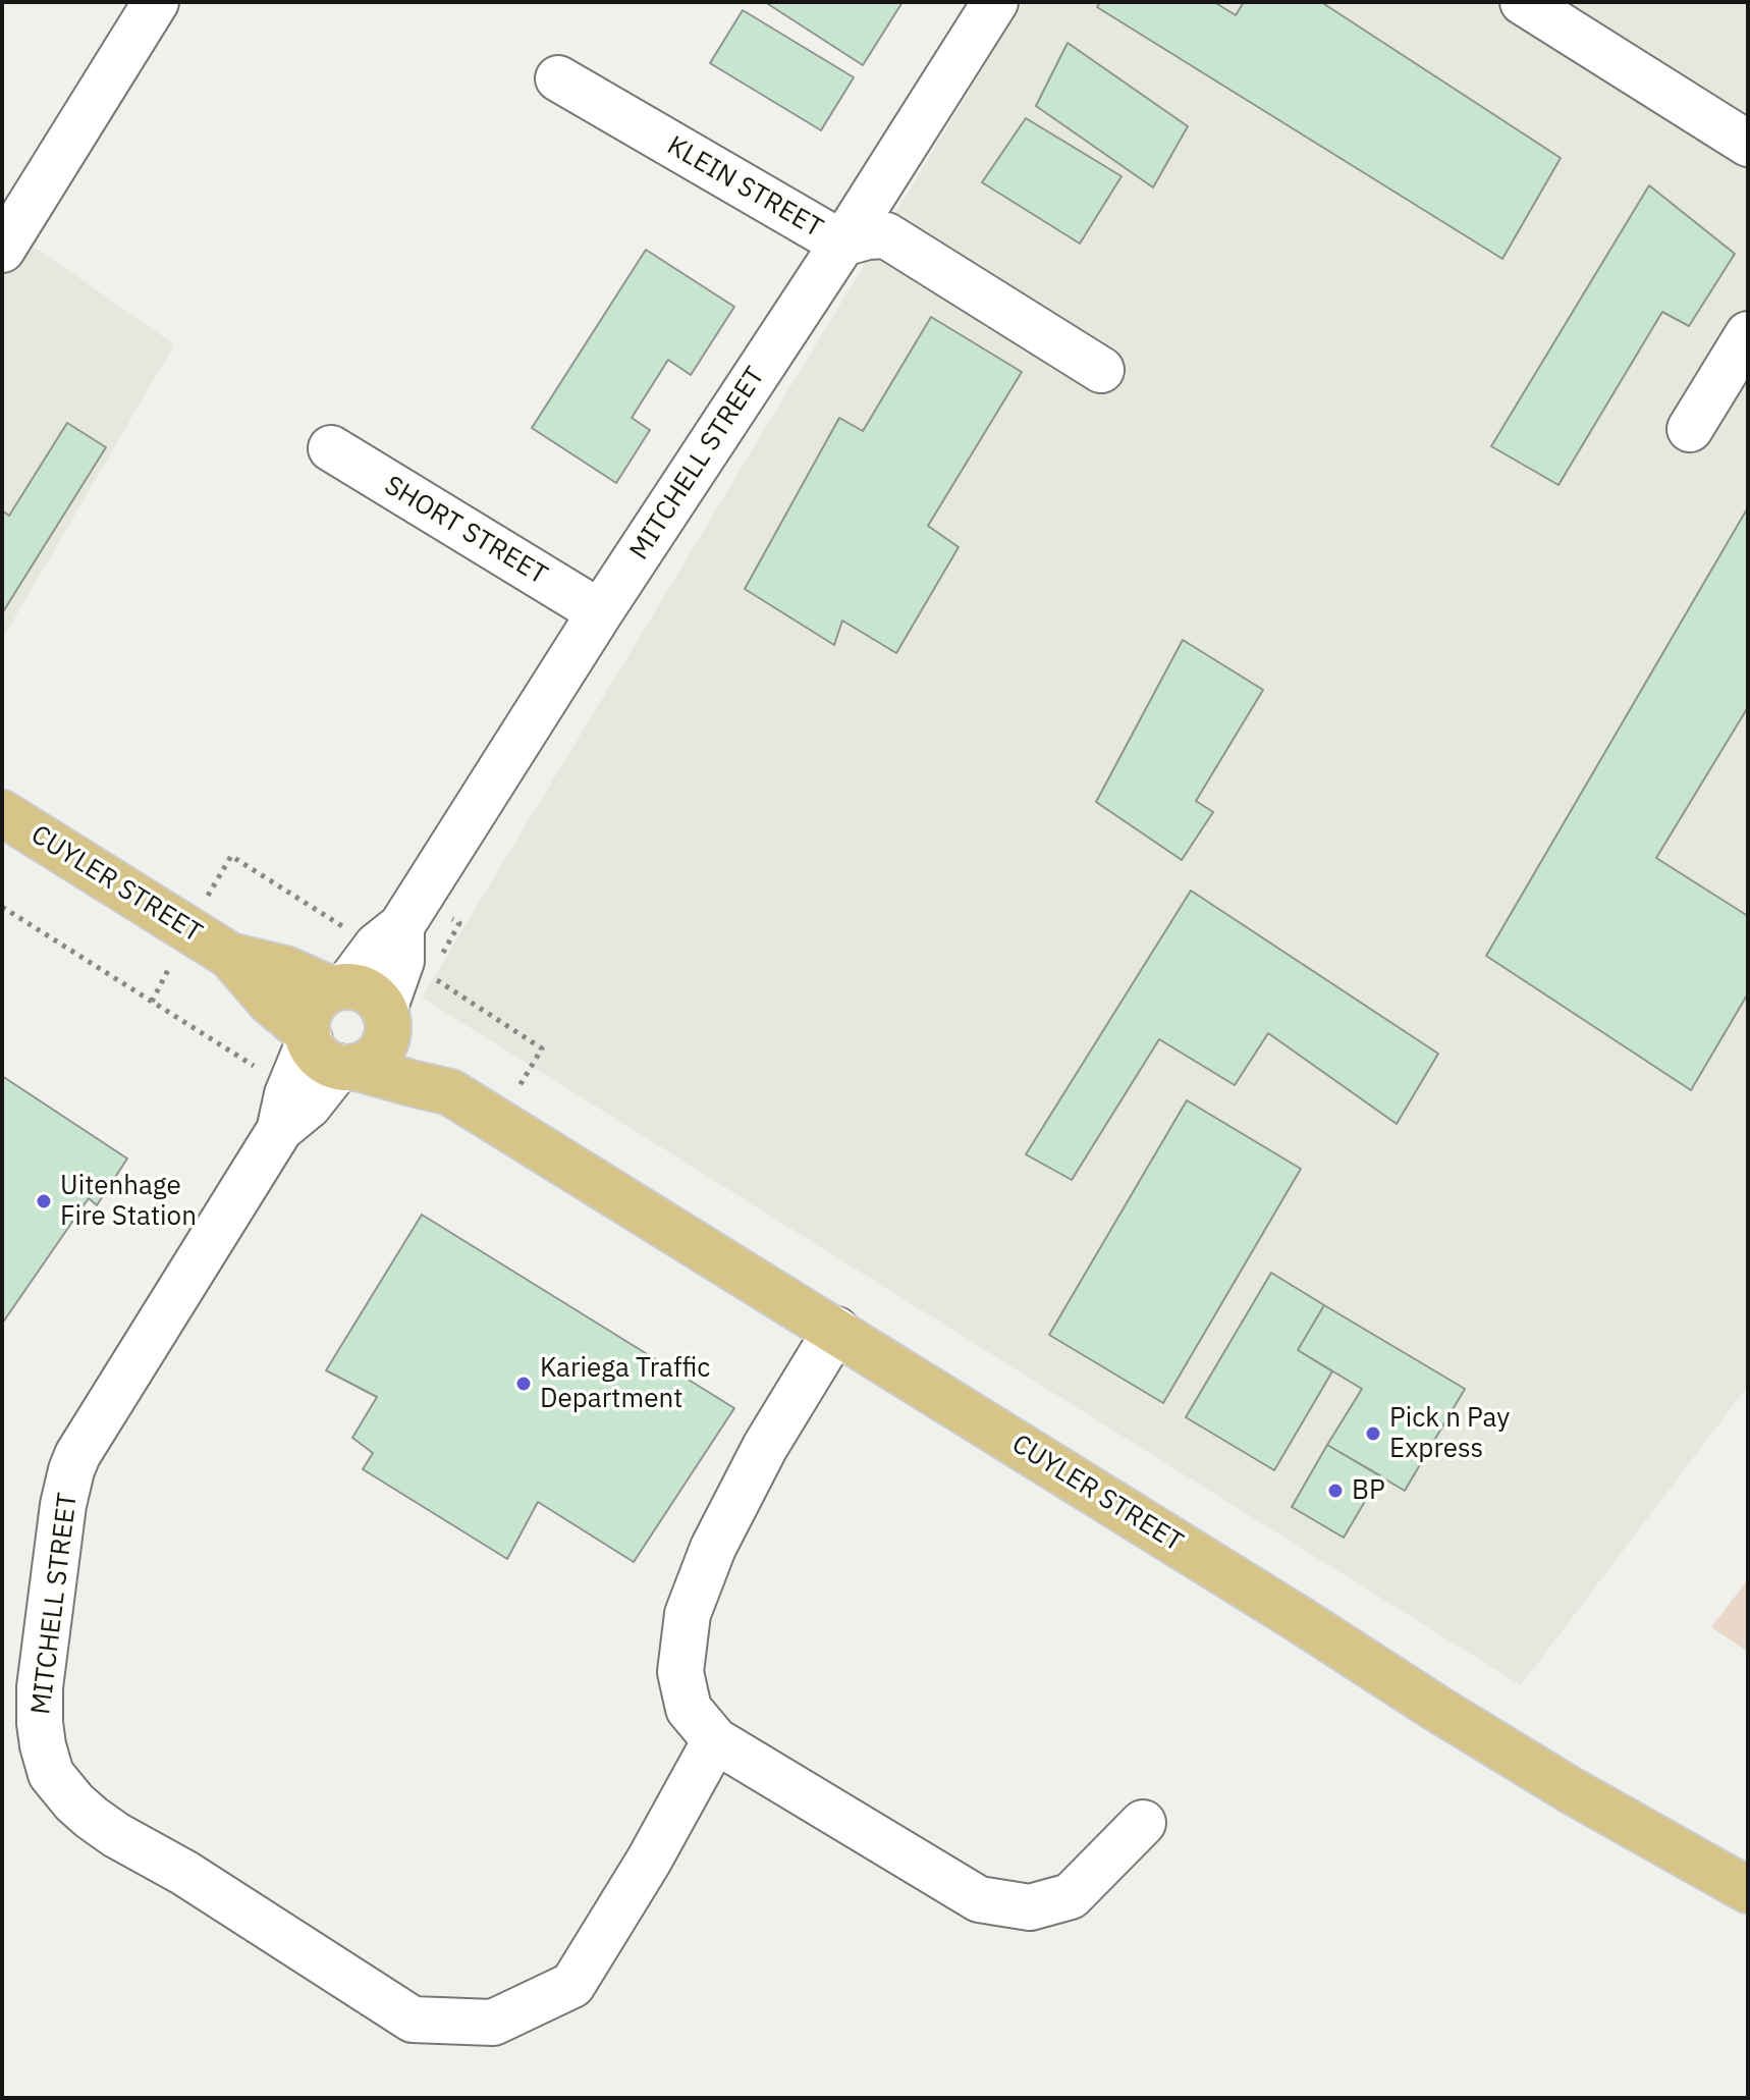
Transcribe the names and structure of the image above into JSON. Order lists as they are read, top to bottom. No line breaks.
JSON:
{"streets":{"main road":["CUYLER STREET"],"street":["KLEIN STREET","MITCHELL STREET","SHORT STREET"]},"crossings":[["KLEIN STREET","MITCHELL STREET"],["MITCHELL STREET","SHORT STREET"],["MITCHELL STREET","CUYLER STREET"]],"places":["Uitenhage Fire Station","Kariega Traffic Department","Pick n Pay Express","BP"]}
